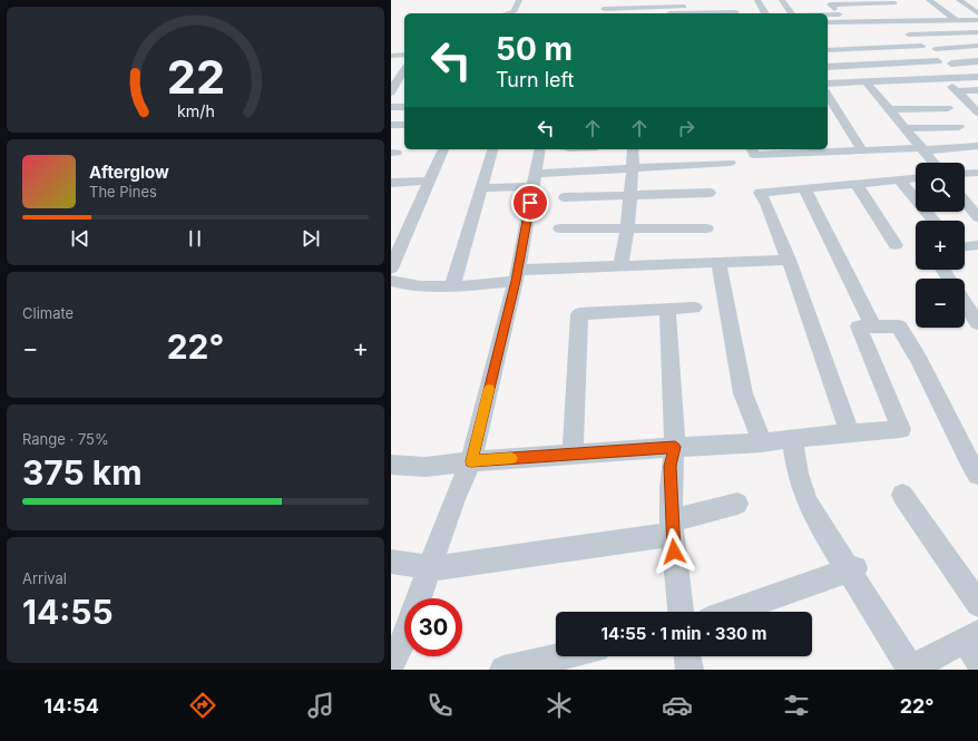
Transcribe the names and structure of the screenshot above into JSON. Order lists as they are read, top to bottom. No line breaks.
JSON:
{"page":{"turn":["50 m","Turn left"],"song":["Afterglow","The Pines"],"map_buttons":["+","−"],"tile":["Climate",["Range · 75%","375 km"],["Arrival","14:55"]],"heat":["−","22°","+"],"limit":"30","trip":"14:55 · 1 min · 330 m","tabs":["14:54","22°"],"gauge":["22","km/h"]}}
